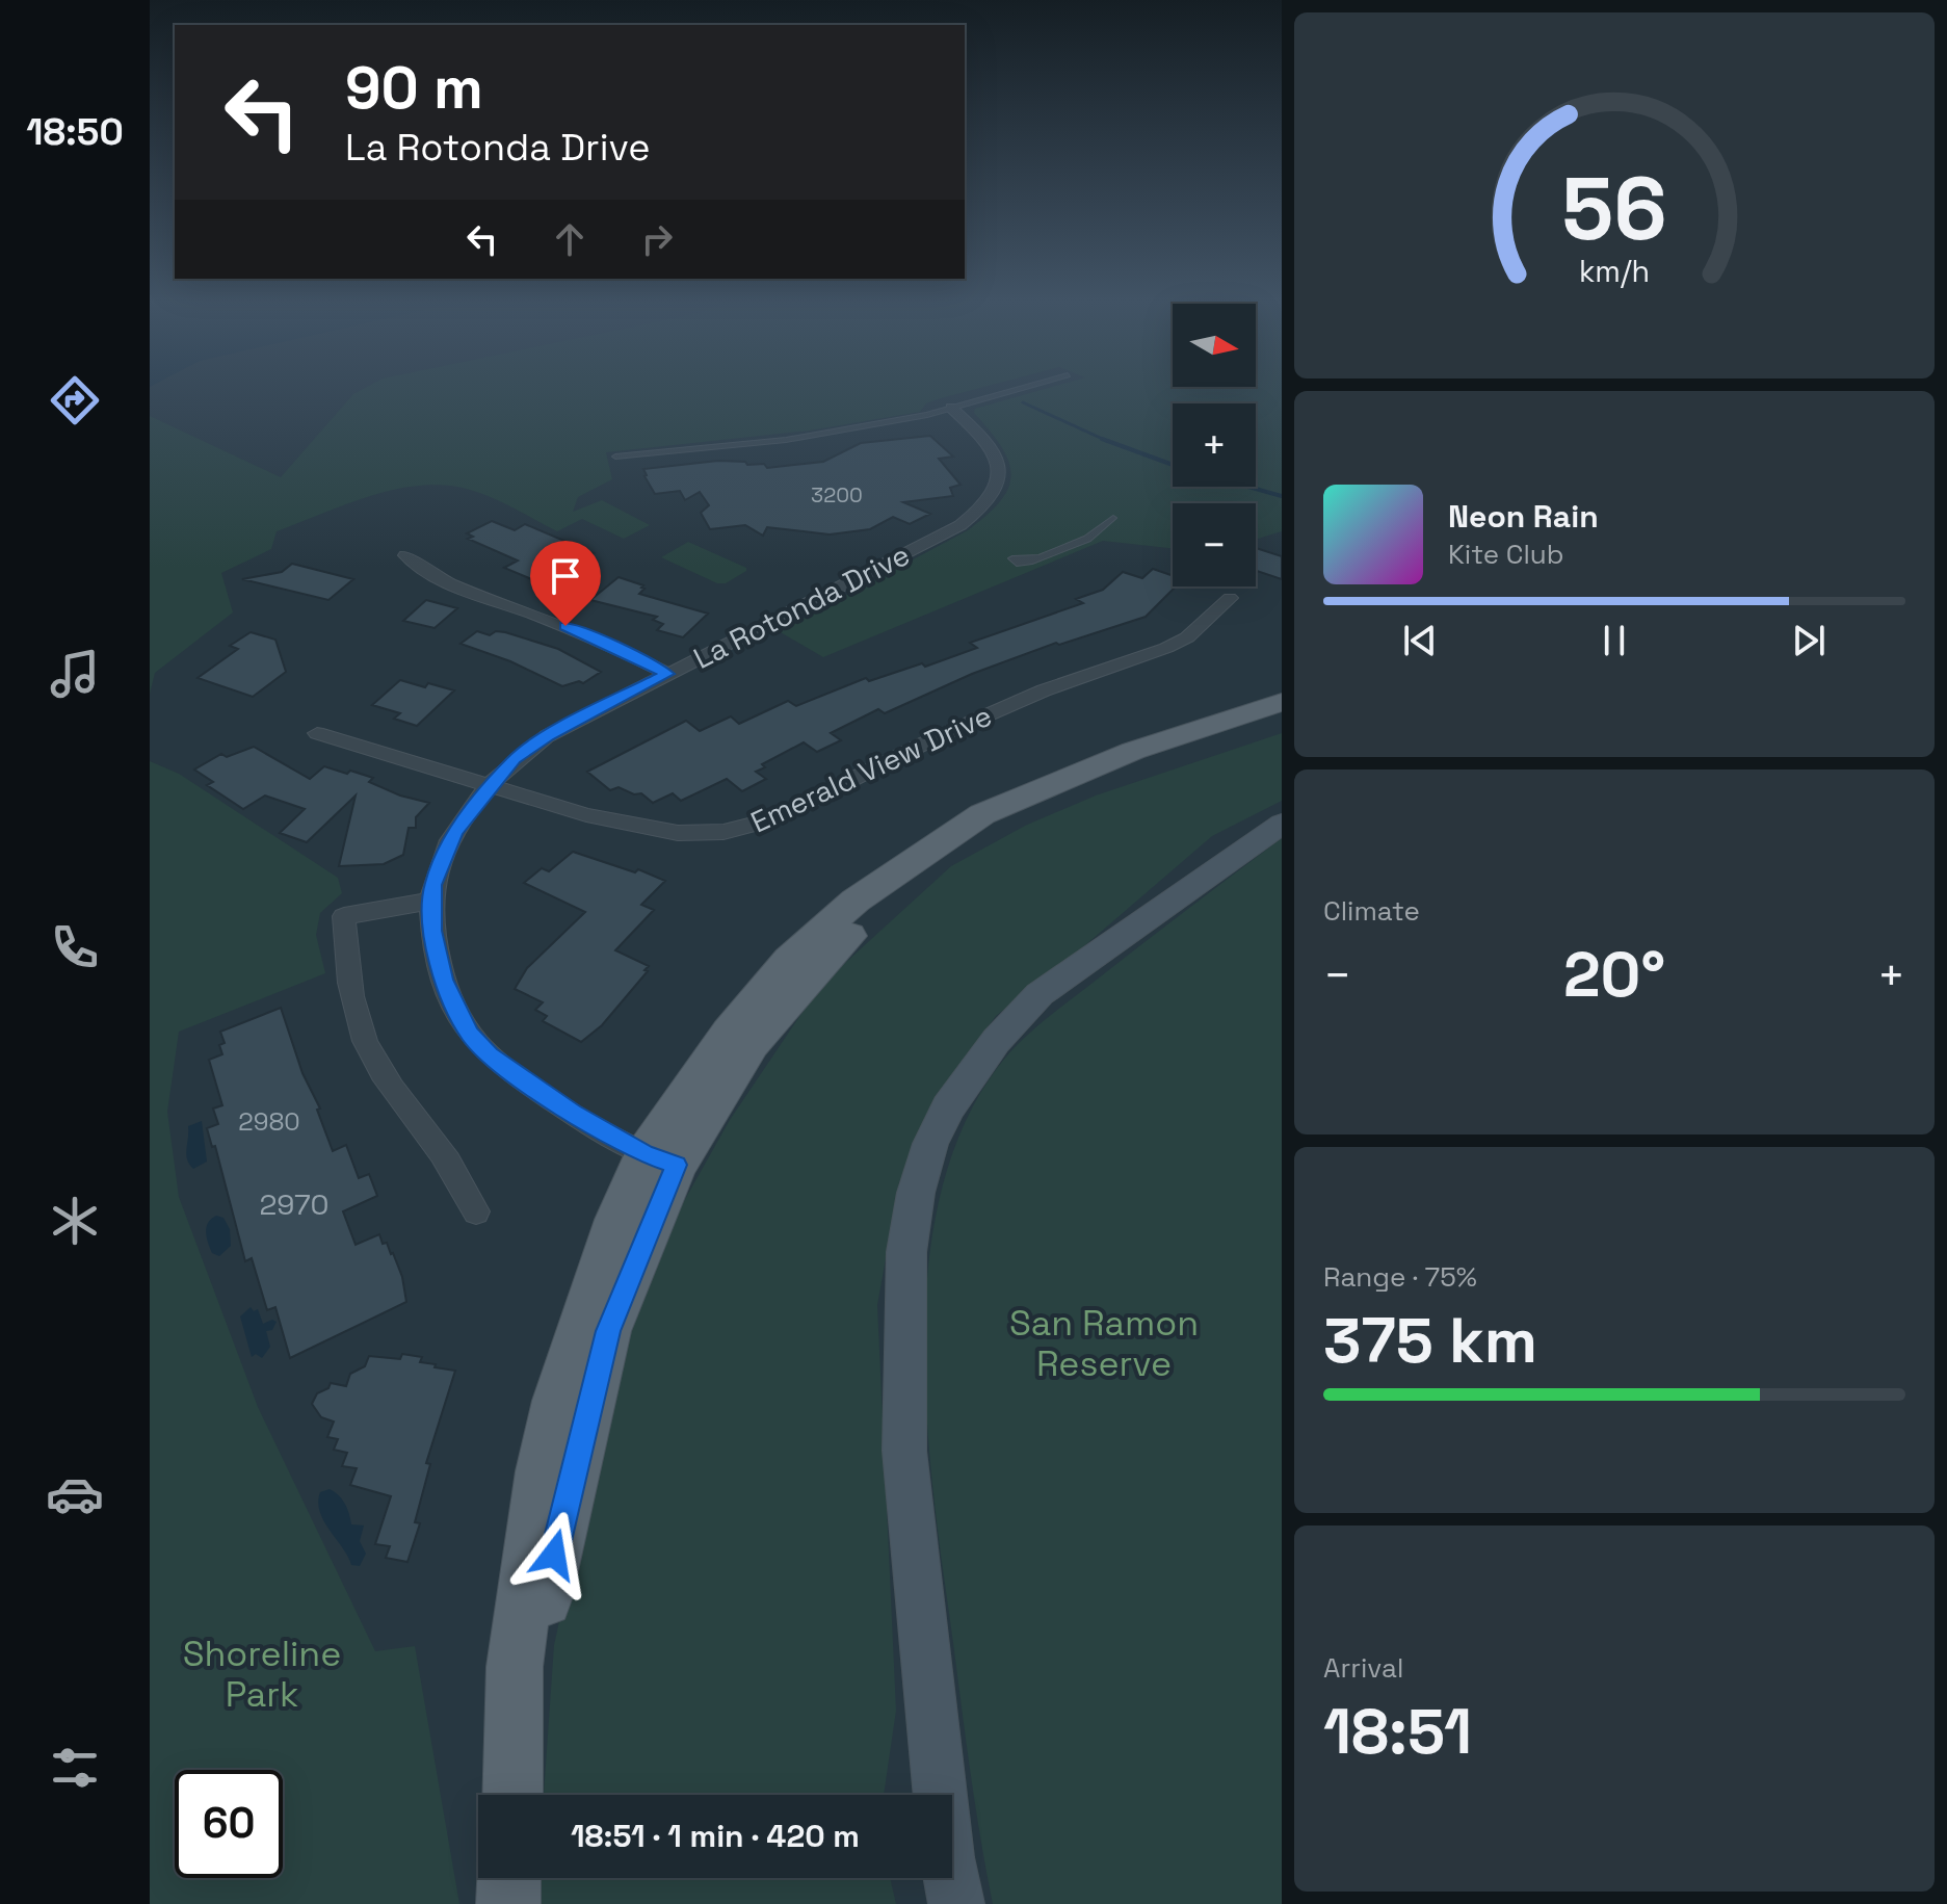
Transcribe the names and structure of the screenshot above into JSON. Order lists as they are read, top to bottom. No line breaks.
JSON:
{"streets":{"street":["La Rotonda Drive","Emerald View Drive"]},"crossings":[["La Rotonda Drive","Emerald View Drive"]],"parks":["San Ramon Reserve","Shoreline Park"],"house_numbers":["3200","2980","2970"],"north":"right","page":{"tabs":"18:50","turn":["90 m","La Rotonda Drive"],"map_buttons":["+","−"],"song":["Neon Rain","Kite Club"],"tile":["Climate",["Range · 75%","375 km"],["Arrival","18:51"]],"heat":["−","20°","+"],"limit":"60","trip":"18:51 · 1 min · 420 m","gauge":["56","km/h"]}}
